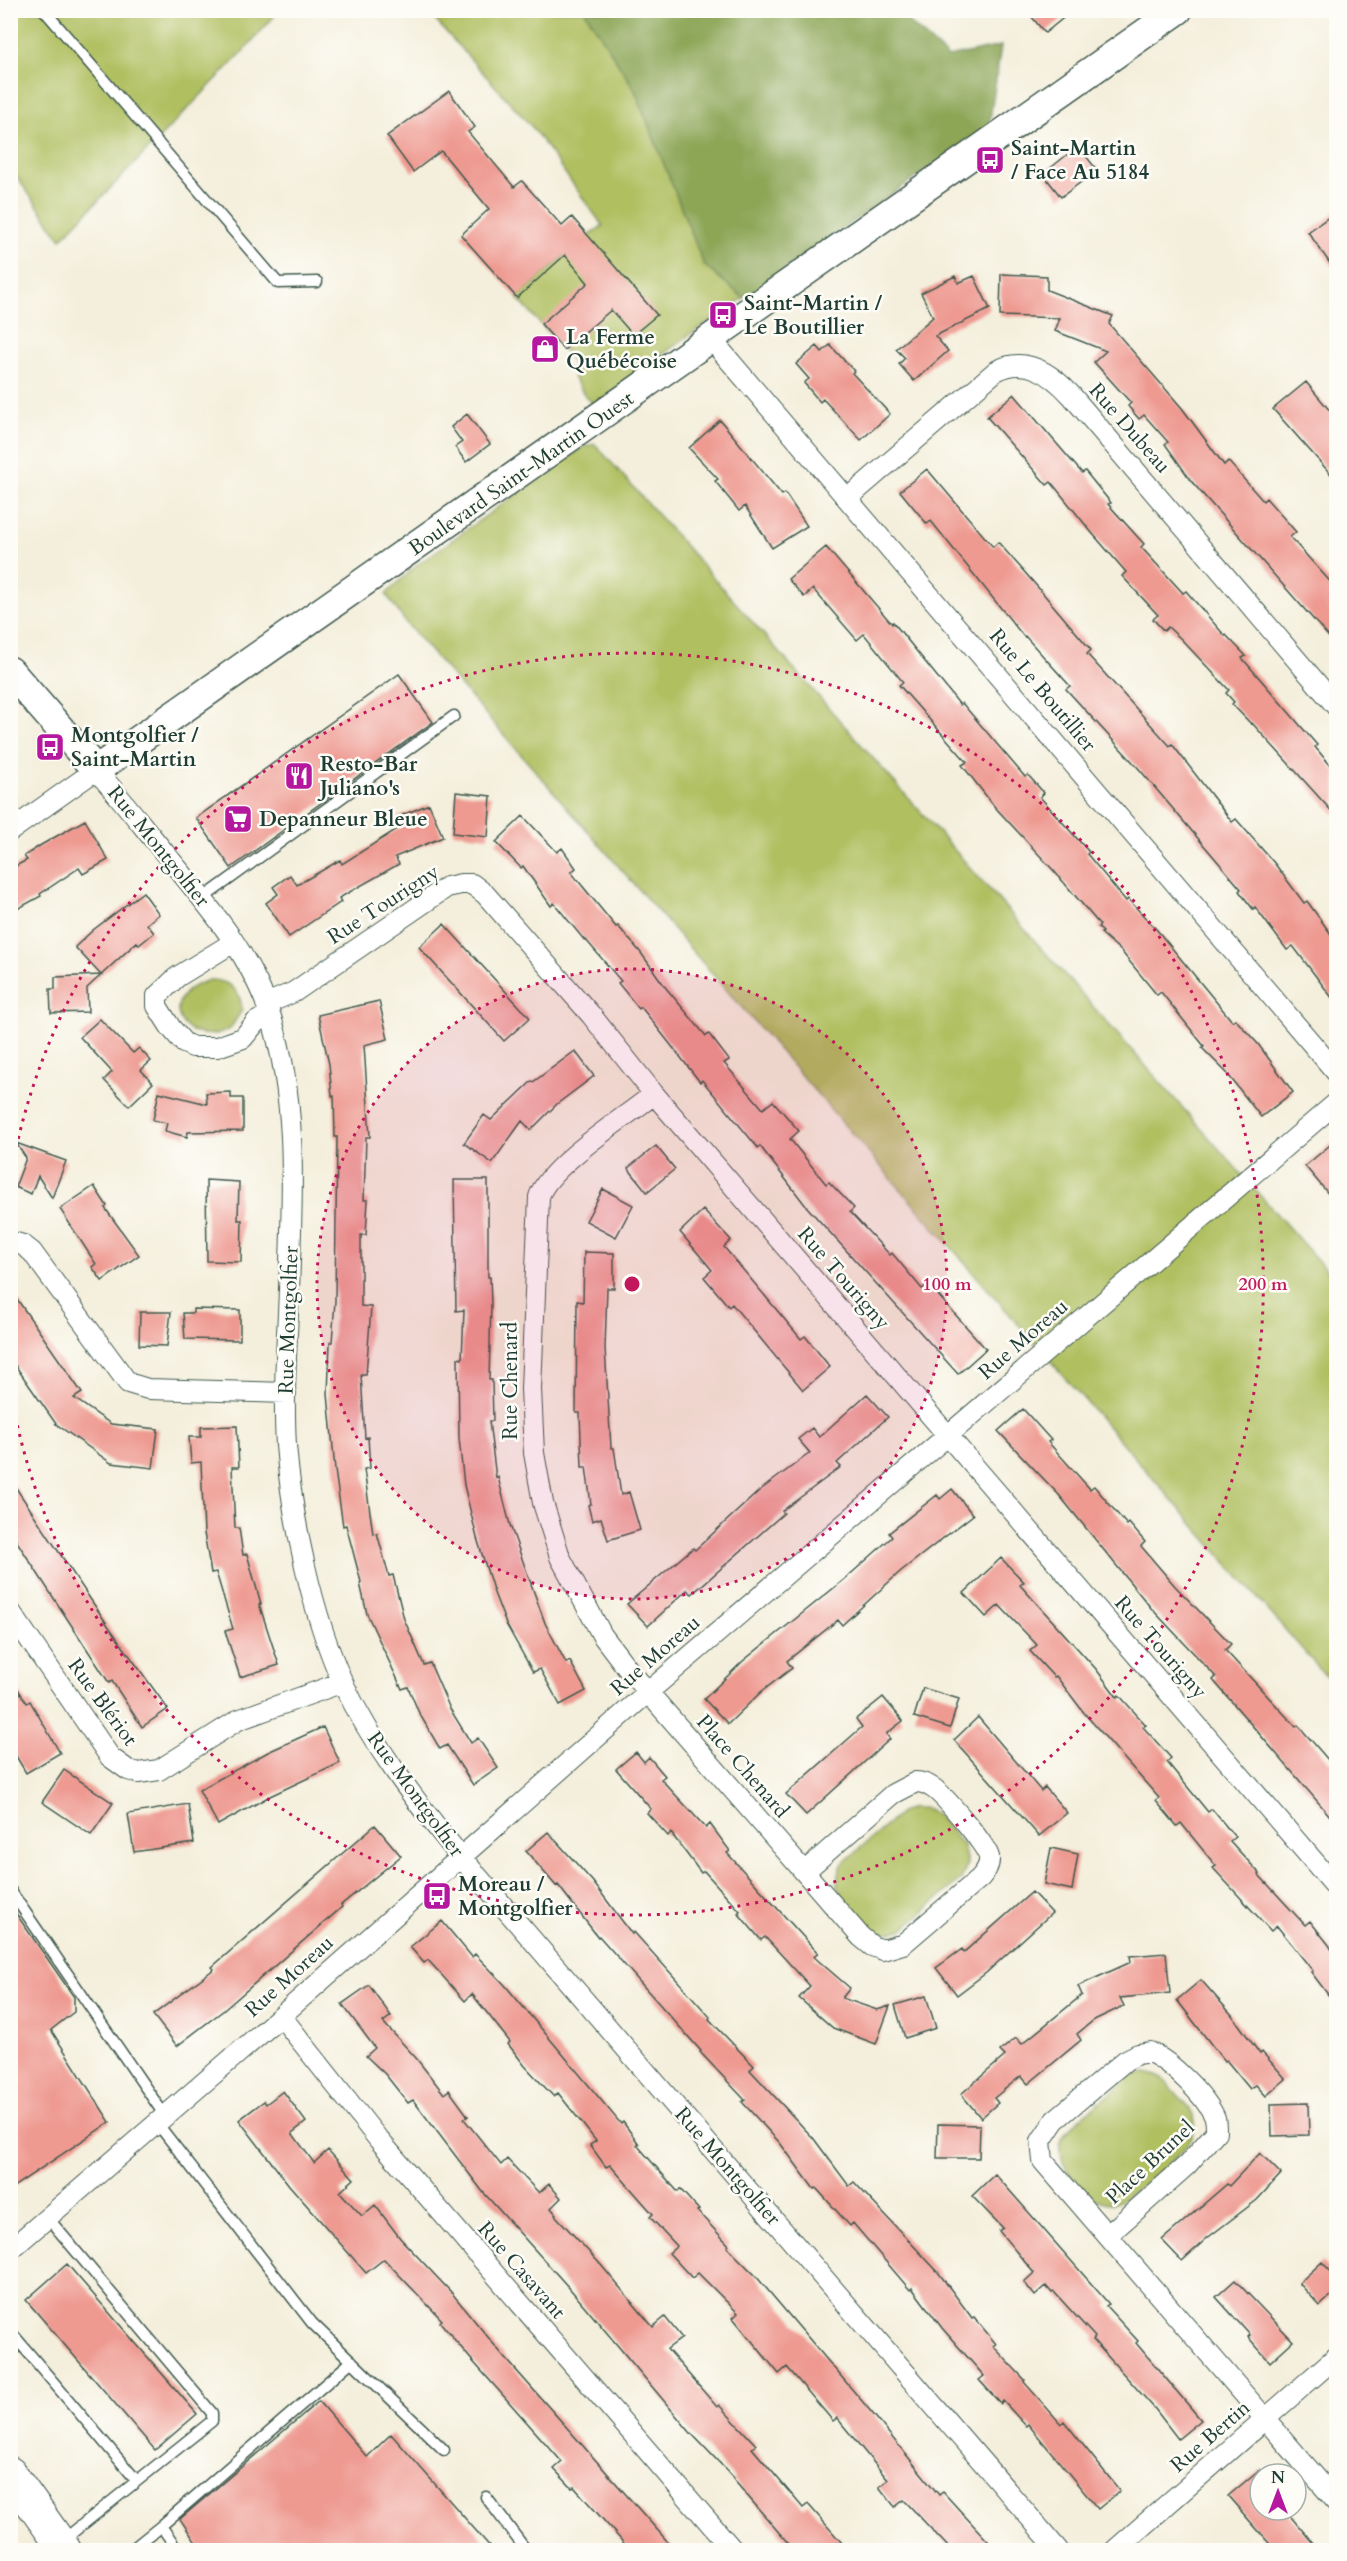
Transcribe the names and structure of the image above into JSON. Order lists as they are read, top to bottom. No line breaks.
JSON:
{"streets":{"main road":["Boulevard Saint-Martin Ouest","Rue Montgolfier"],"street":["Rue Dubeau","Rue Le Boutillier","Rue Tourigny","Rue Moreau","Rue Chenard","Rue Blériot","Place Chenard","Place Brunel","Rue Casavant","Rue Bertin"]},"crossings":[["Rue Dubeau","Rue Le Boutillier"],["Boulevard Saint-Martin Ouest","Rue Le Boutillier"],["Boulevard Saint-Martin Ouest","Rue Montgolfier"],["Rue Montgolfier","Rue Tourigny"],["Rue Montgolfier","Rue Moreau"],["Rue Montgolfier","Rue Blériot"],["Rue Tourigny","Rue Moreau"],["Rue Tourigny","Rue Chenard"],["Rue Moreau","Rue Chenard"],["Rue Moreau","Place Chenard"],["Rue Moreau","Rue Casavant"],["Rue Chenard","Place Chenard"],["Place Brunel","Rue Bertin"]],"places":{"bus stop":["Saint-Martin / Face Au 5184","Saint-Martin / Le Boutillier","Montgolfier / Saint-Martin","Moreau / Montgolfier"],"shop":["La Ferme Québécoise"],"restaurant":["Resto-Bar Juliano's"],"supermarket":["Depanneur Bleue"]},"north":"top","rings":["100 m","200 m"]}
